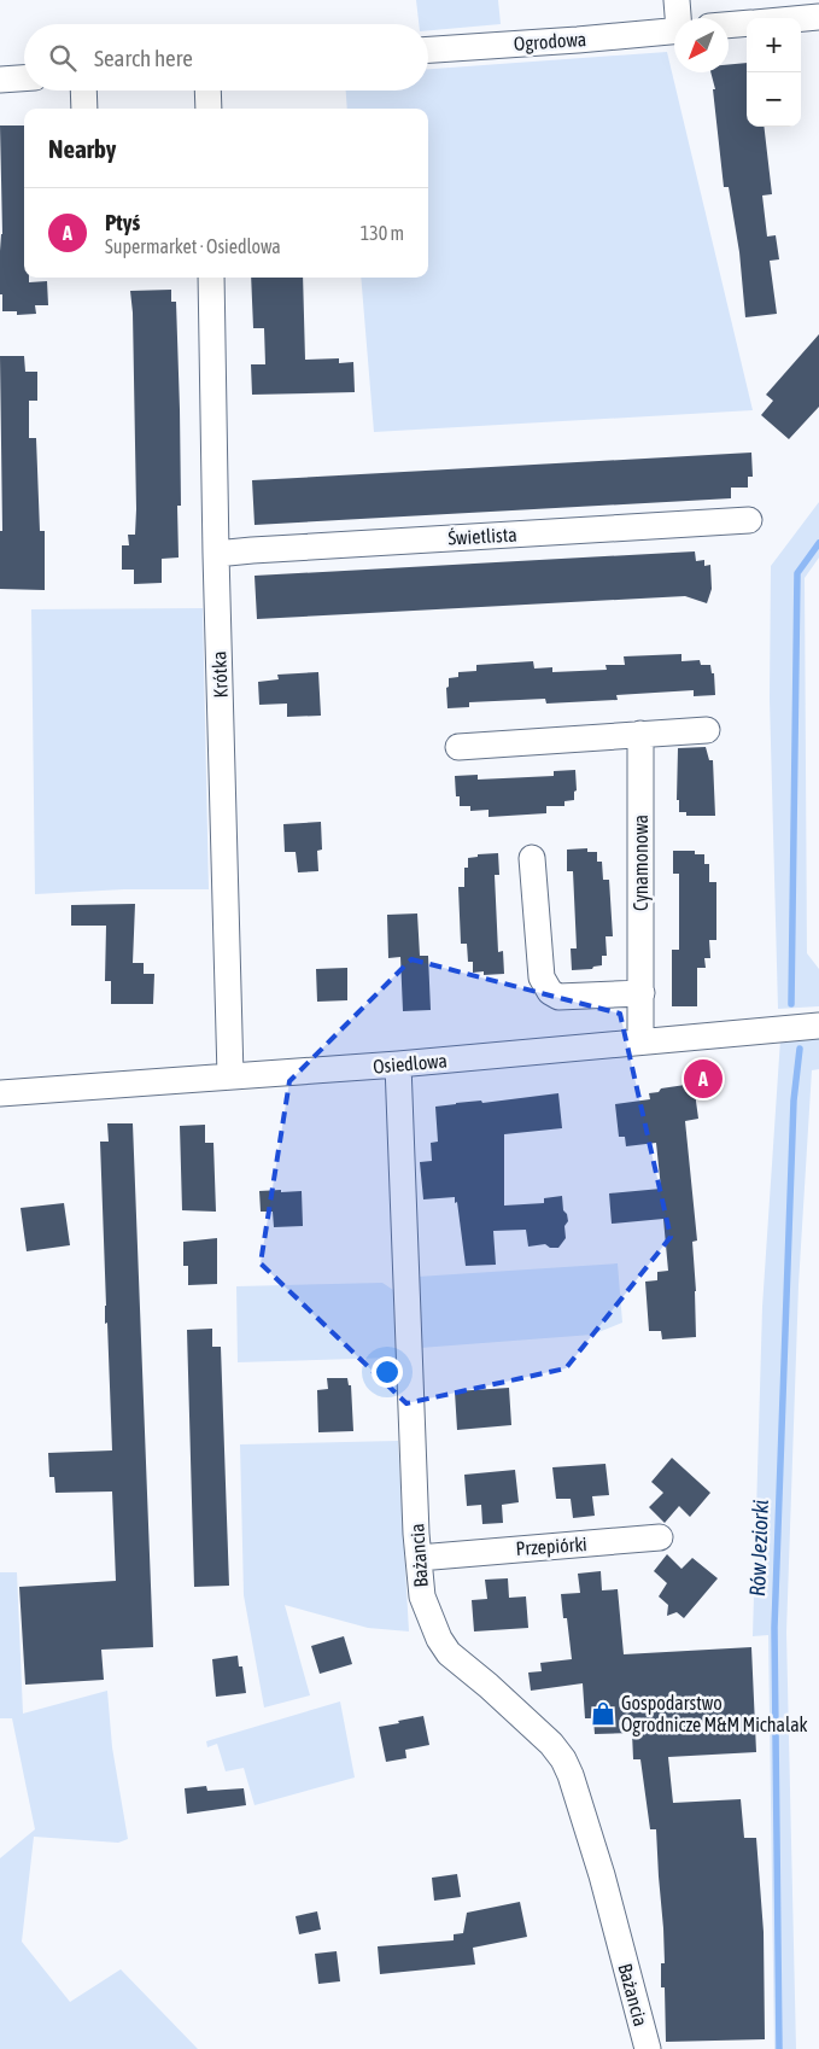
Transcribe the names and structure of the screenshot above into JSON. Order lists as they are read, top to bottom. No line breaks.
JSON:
{"streets":{"street":["Ogrodowa","Świetlista","Krótka","Cynamonowa","Osiedlowa","Przepiórki","Bażancia"]},"crossings":[["Świetlista","Krótka"],["Krótka","Osiedlowa"],["Cynamonowa","Osiedlowa"],["Osiedlowa","Bażancia"],["Przepiórki","Bażancia"]],"water":["Rów Jeziorki"],"places":{"shop":["Gospodarstwo Ogrodnicze M&M Michalak"]},"north":"bottom left","page":{"map_buttons":["+","−"],"search":"Search here","heading":"Nearby","list":[{"mark":"A","name":"Ptyś","note":"Supermarket · Osiedlowa","value":"130 m"}],"pins":"A"}}
